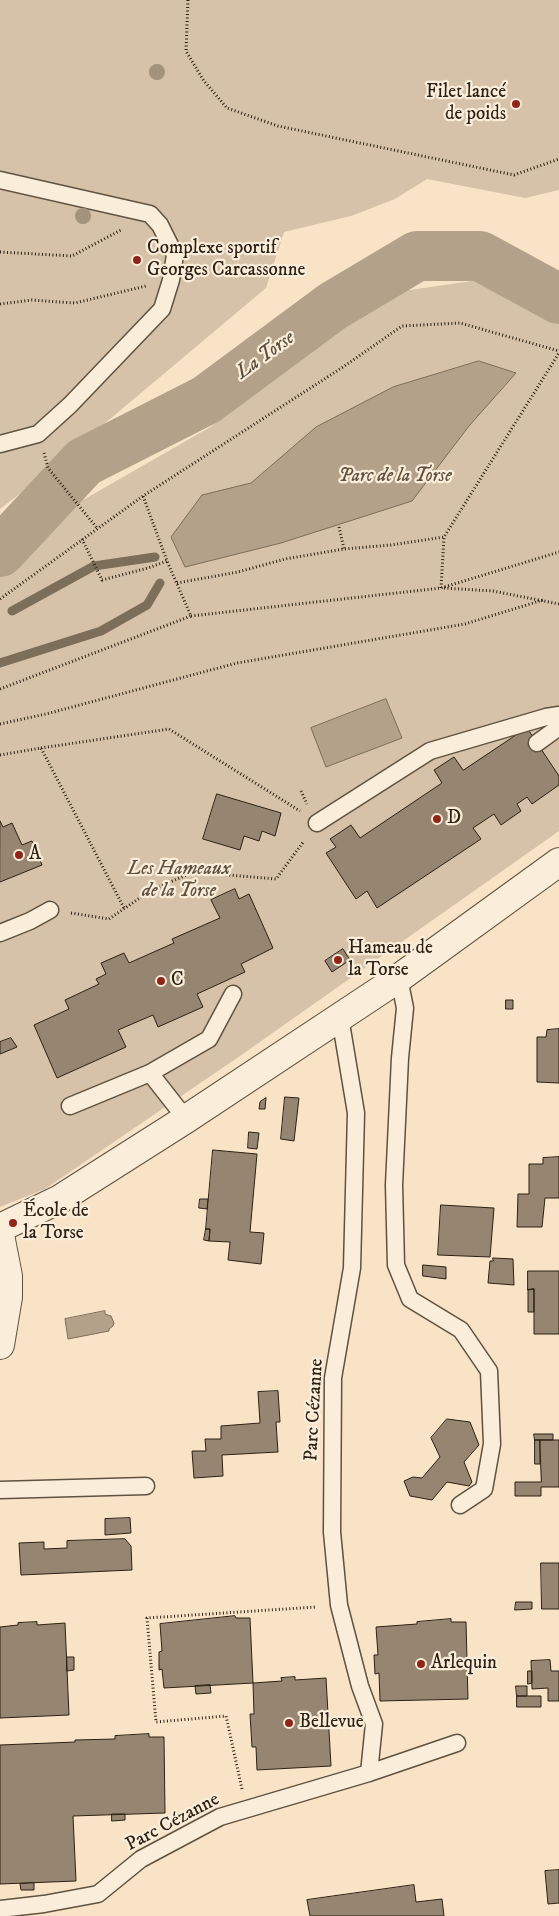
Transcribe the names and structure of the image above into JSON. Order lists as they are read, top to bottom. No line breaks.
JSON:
{"streets":{"lane":["Parc Cézanne"]},"water":["La Torse"],"parks":["Parc de la Torse","Les Hameaux de la Torse"],"places":["Filet lancé de poids","Complexe sportif Georges Carcassonne","D","A","Hameau de la Torse","C","École de la Torse","Arlequin","Bellevue"]}
